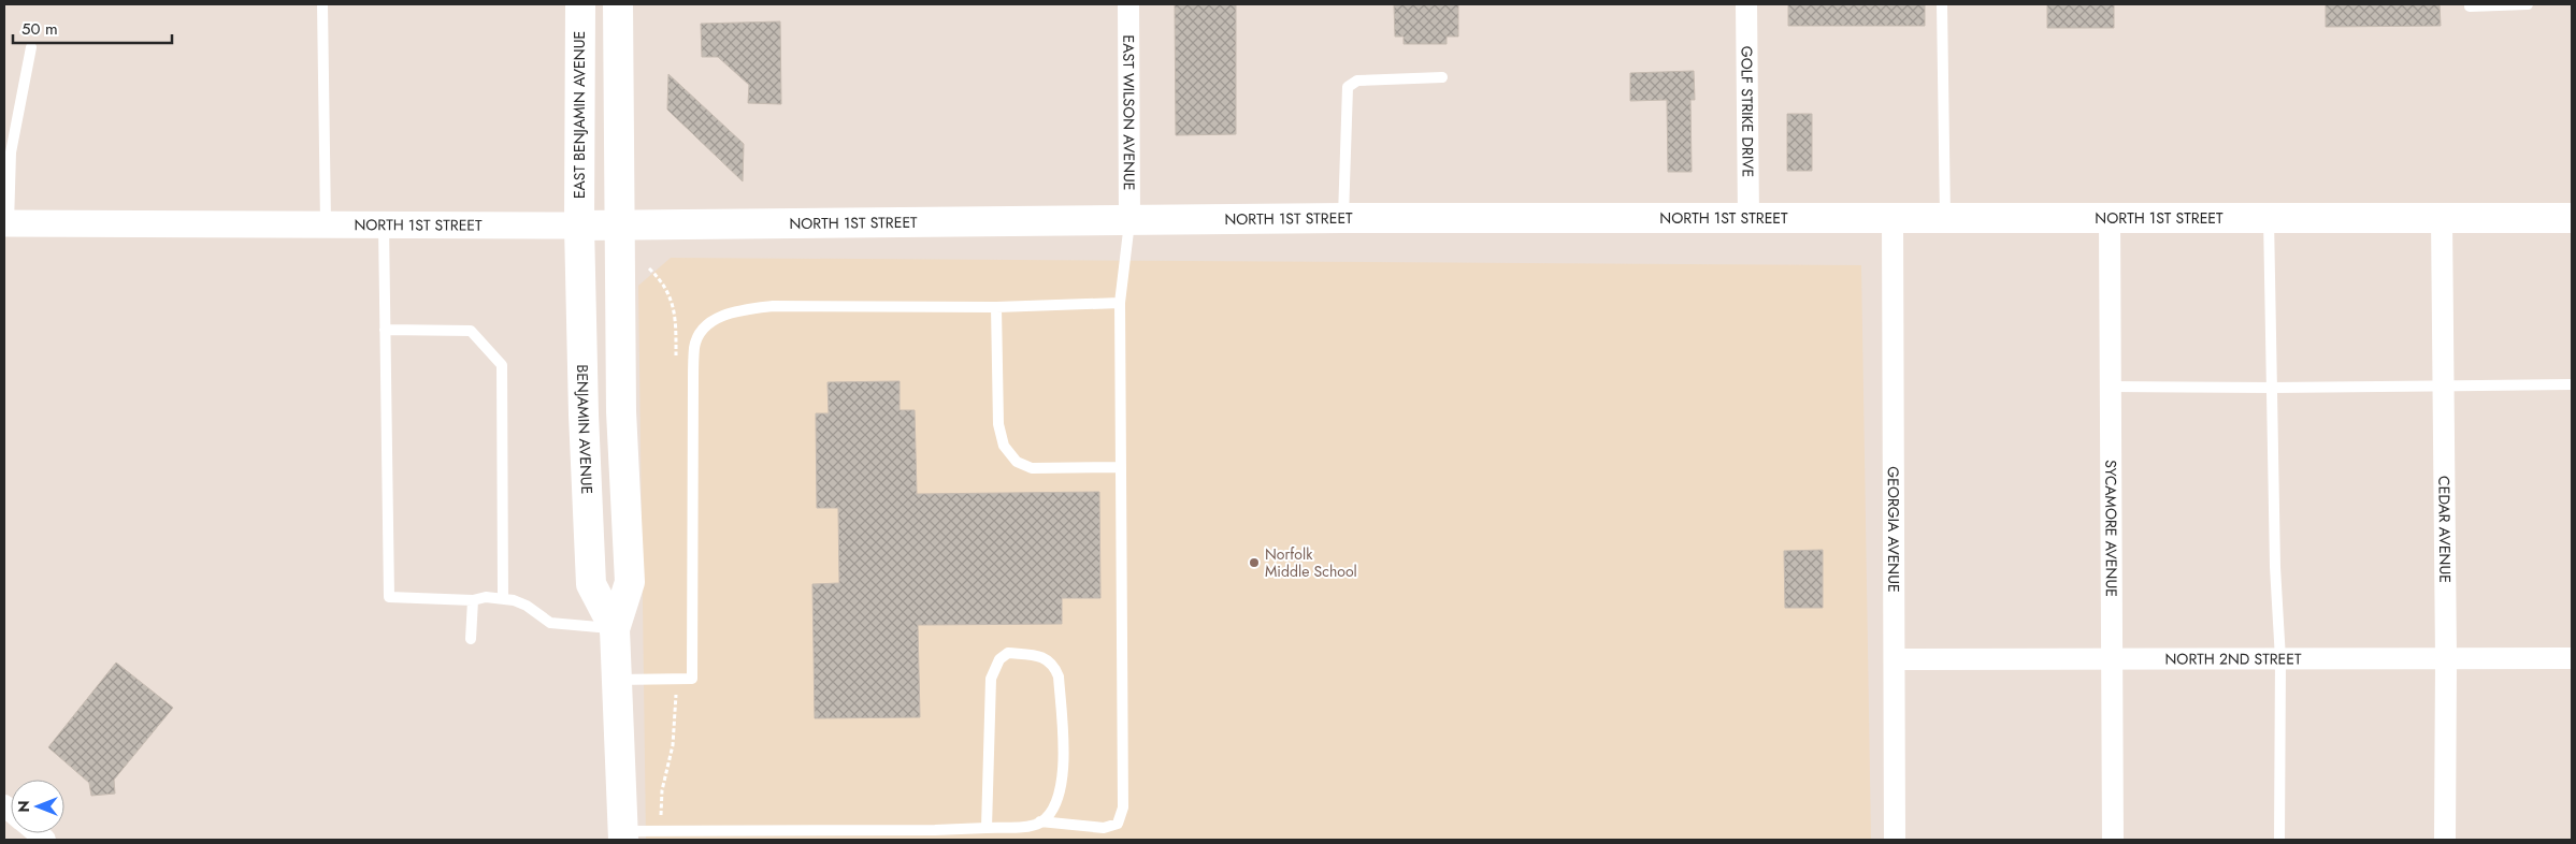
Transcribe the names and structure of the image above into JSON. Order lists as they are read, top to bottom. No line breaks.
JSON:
{"streets":{"main road":["EAST BENJAMIN AVENUE","NORTH 1ST STREET","BENJAMIN AVENUE"],"street":["GOLF STRIKE DRIVE","EAST WILSON AVENUE","SYCAMORE AVENUE","GEORGIA AVENUE","CEDAR AVENUE","NORTH 2ND STREET"]},"crossings":[["GOLF STRIKE DRIVE","NORTH 1ST STREET"],["EAST WILSON AVENUE","NORTH 1ST STREET"],["EAST BENJAMIN AVENUE","NORTH 1ST STREET"],["EAST BENJAMIN AVENUE","BENJAMIN AVENUE"],["NORTH 1ST STREET","BENJAMIN AVENUE"],["NORTH 1ST STREET","SYCAMORE AVENUE"],["NORTH 1ST STREET","GEORGIA AVENUE"],["NORTH 1ST STREET","CEDAR AVENUE"],["SYCAMORE AVENUE","NORTH 2ND STREET"],["GEORGIA AVENUE","NORTH 2ND STREET"],["CEDAR AVENUE","NORTH 2ND STREET"]],"places":["Norfolk Middle School"],"scale_bar":"50 m","north":"left"}
